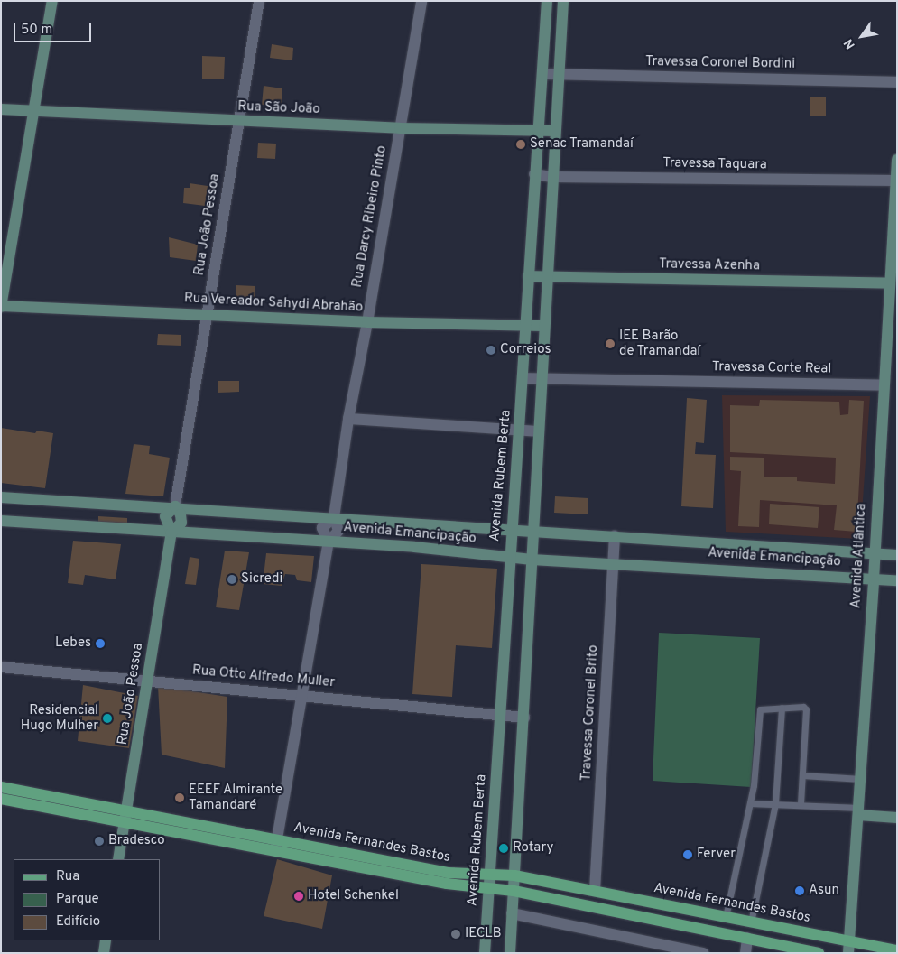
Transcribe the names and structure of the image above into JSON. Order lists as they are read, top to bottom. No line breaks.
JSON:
{"streets":{"main road":["Rua São João","Rua João Pessoa","Travessa Azenha","Rua Vereador Sahydi Abrahão","Avenida Rubem Berta","Avenida Emancipação","Avenida Atlântica","Avenida Fernandes Bastos"],"street":["Travessa Coronel Bordini","Travessa Taquara","Rua Darcy Ribeiro Pinto","Travessa Corte Real","Rua Otto Alfredo Muller","Travessa Coronel Brito"]},"crossings":[["Travessa Coronel Bordini","Avenida Rubem Berta"],["Rua São João","Rua Darcy Ribeiro Pinto"],["Rua São João","Rua João Pessoa"],["Rua São João","Avenida Rubem Berta"],["Travessa Taquara","Avenida Rubem Berta"],["Travessa Taquara","Avenida Atlântica"],["Rua Darcy Ribeiro Pinto","Rua Vereador Sahydi Abrahão"],["Rua Darcy Ribeiro Pinto","Avenida Emancipação"],["Rua Darcy Ribeiro Pinto","Rua Otto Alfredo Muller"],["Rua Darcy Ribeiro Pinto","Avenida Fernandes Bastos"],["Rua João Pessoa","Rua Vereador Sahydi Abrahão"],["Rua João Pessoa","Avenida Emancipação"],["Rua João Pessoa","Rua Otto Alfredo Muller"],["Rua João Pessoa","Avenida Fernandes Bastos"],["Travessa Azenha","Avenida Rubem Berta"],["Travessa Azenha","Avenida Atlântica"],["Rua Vereador Sahydi Abrahão","Avenida Rubem Berta"],["Travessa Corte Real","Avenida Rubem Berta"],["Travessa Corte Real","Avenida Atlântica"],["Avenida Rubem Berta","Avenida Emancipação"],["Avenida Rubem Berta","Rua Otto Alfredo Muller"],["Avenida Rubem Berta","Avenida Fernandes Bastos"],["Avenida Emancipação","Avenida Atlântica"],["Avenida Emancipação","Travessa Coronel Brito"],["Avenida Atlântica","Avenida Fernandes Bastos"],["Travessa Coronel Brito","Avenida Fernandes Bastos"]],"places":["Senac Tramandaí","IEE Barão de Tramandaí","Correios","Sicredi","Lebes","Residencial Hugo Mulher","EEEF Almirante Tamandaré","Bradesco","Rotary","Ferver","Asun","Hotel Schenkel","IECLB"],"legend":["Rua","Parque","Edifício"],"scale_bar":"50 m","north":"bottom left"}
